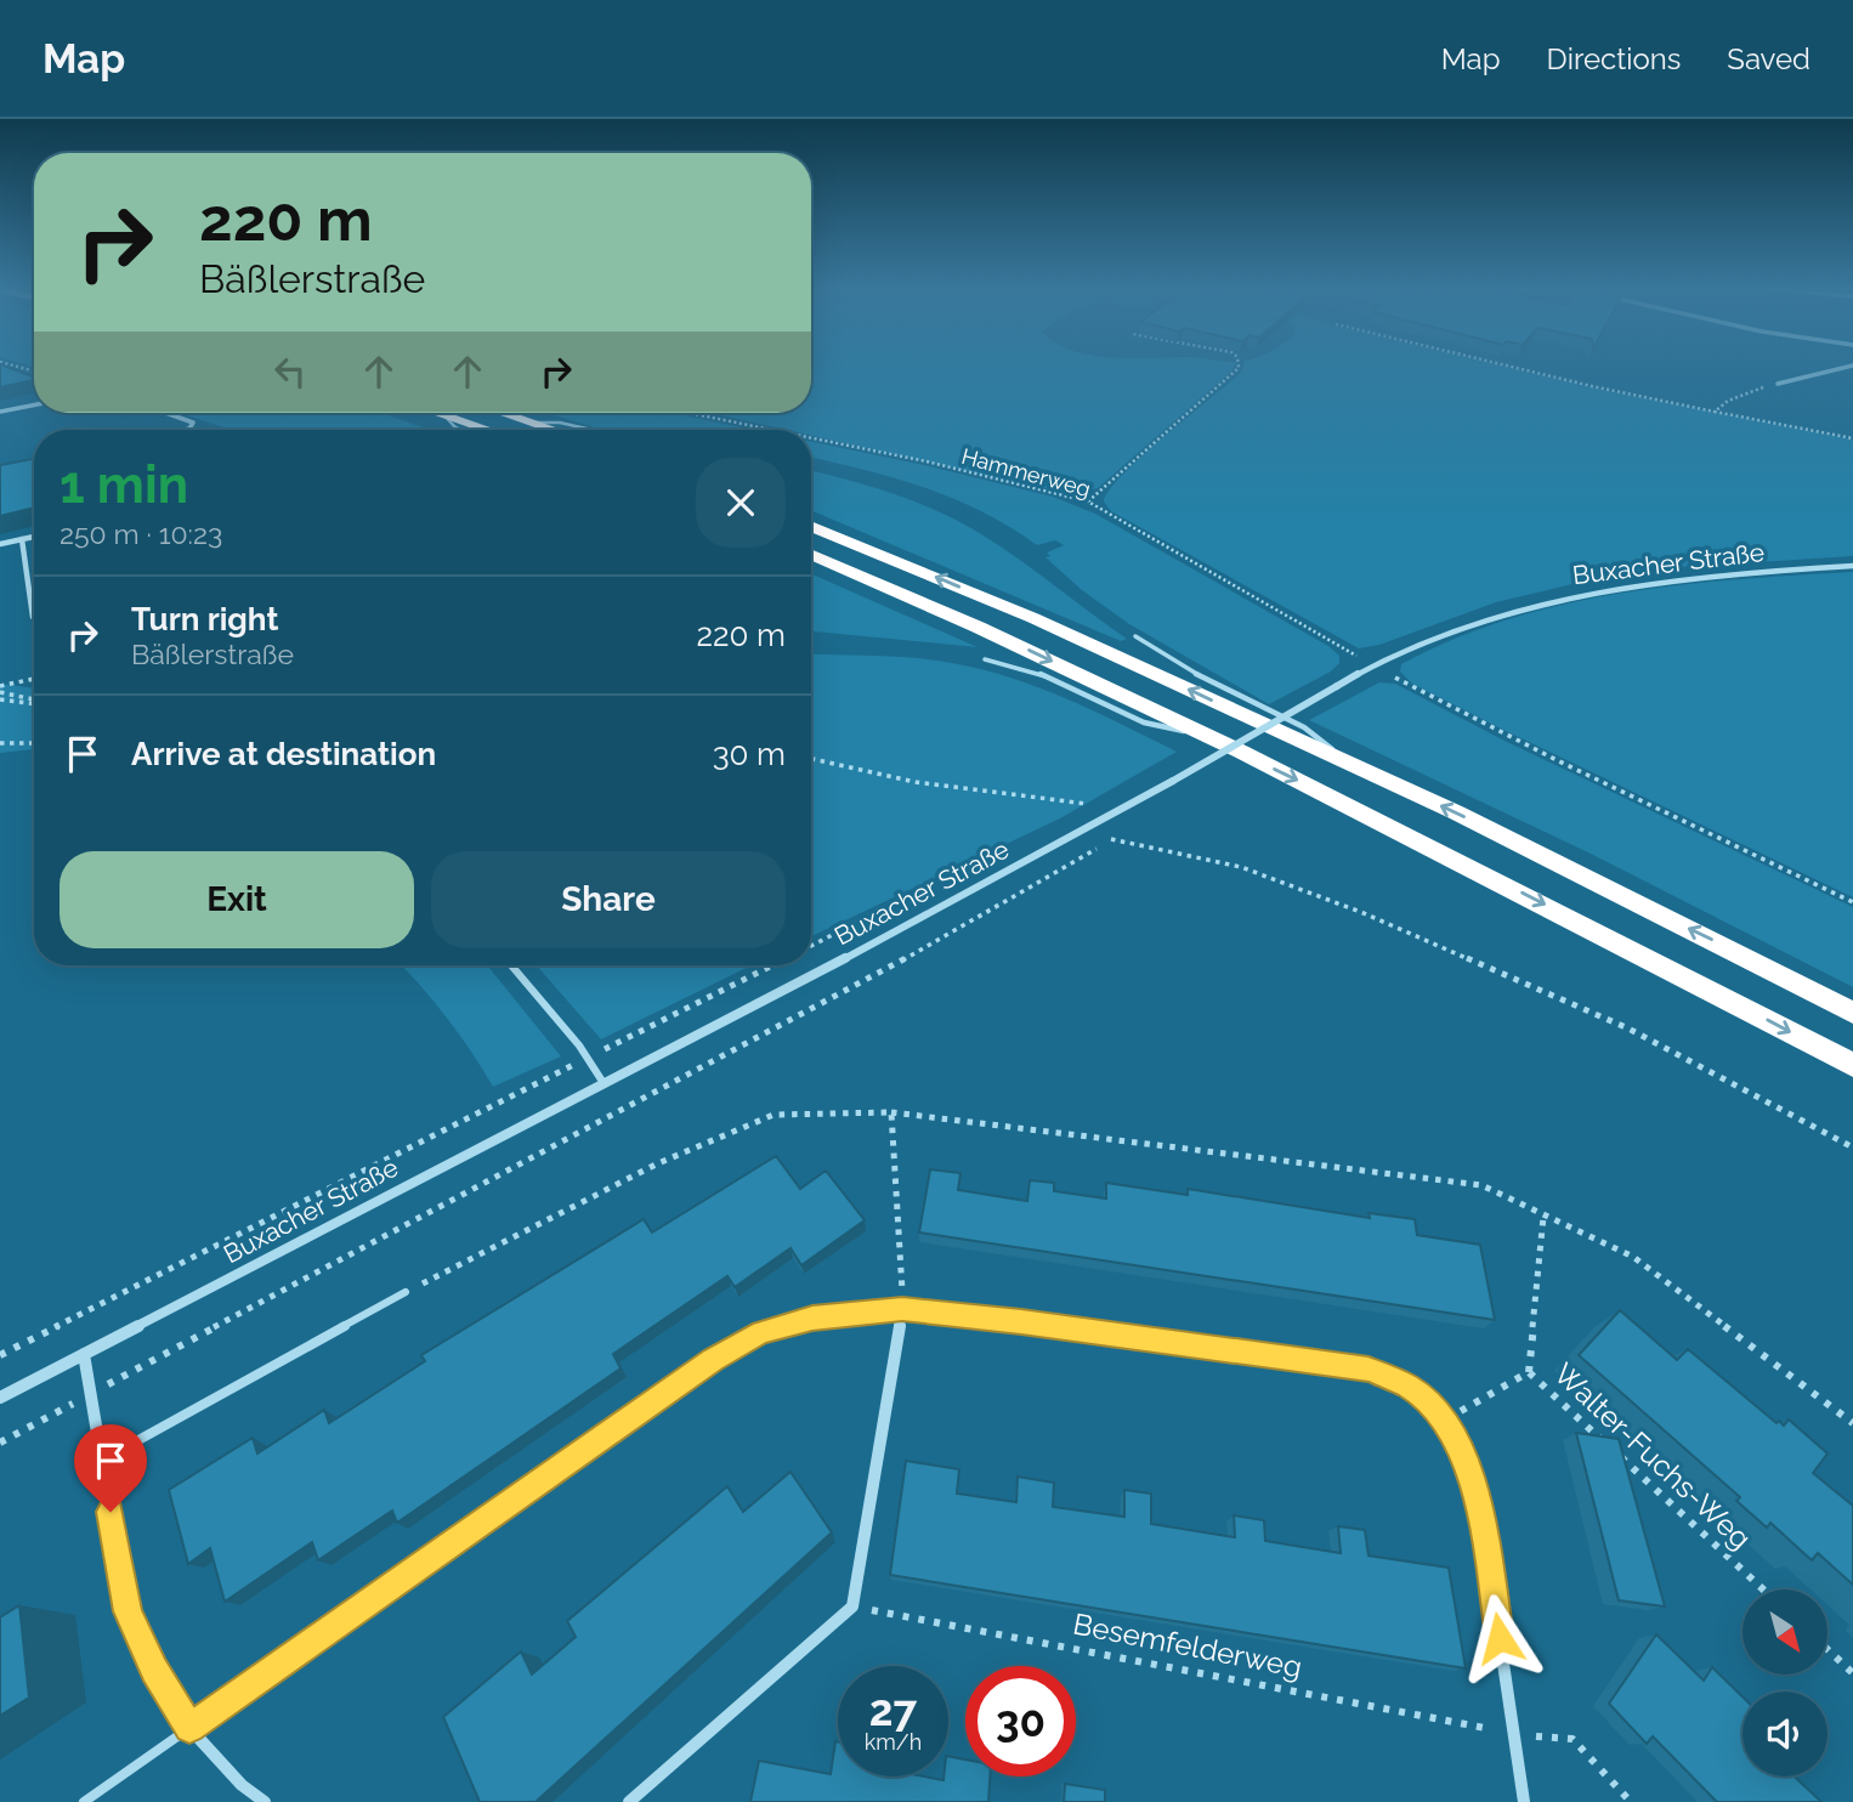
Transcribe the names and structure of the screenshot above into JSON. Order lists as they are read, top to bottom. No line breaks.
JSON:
{"streets":{"street":["Buxacher Straße"],"path":["Hammerweg","Walter-Fuchs-Weg","Besemfelderweg"]},"crossings":[["Hammerweg","Buxacher Straße"]],"north":"bottom right","page":{"header":"Map","nav":["Map","Directions","Saved"],"turn":["220 m","Bäßlerstraße"],"heading":["1 min","250 m · 10:23"],"list":[{"name":"Turn right","note":"Bäßlerstraße","value":"220 m"},{"name":"Arrive at destination","value":"30 m"}],"buttons":["Exit","Share"],"speed":"27 km/h","limit":"30"}}
